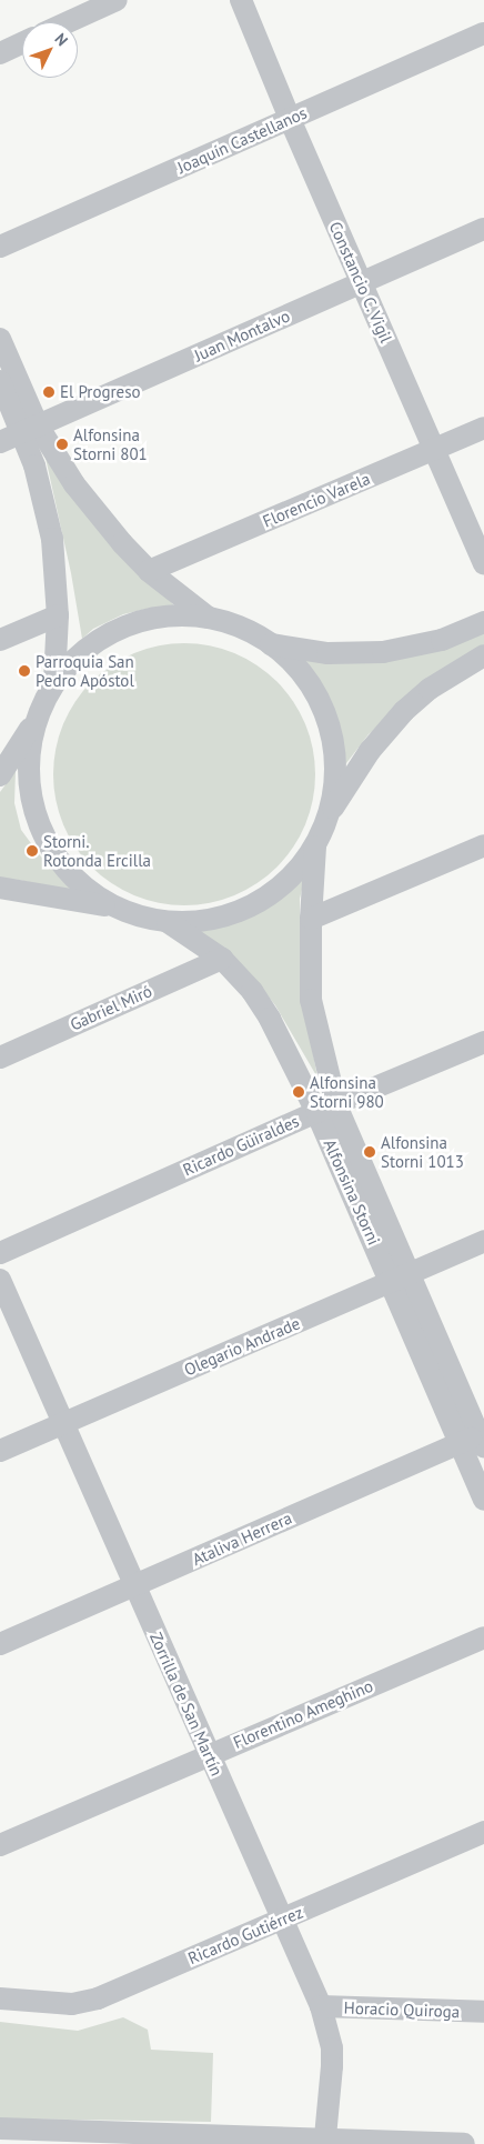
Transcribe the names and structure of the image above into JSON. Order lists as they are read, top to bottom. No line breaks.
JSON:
{"streets":{"street":["Joaquín Castellanos","Constancio C. Vigil","Juan Montalvo","Florencio Varela","Gabriel Miró","Ricardo Güiraldes","Alfonsina Storni","Olegario Andrade","Ataliva Herrera","Zorrilla de San Martín","Florentino Ameghino","Ricardo Gutiérrez","Horacio Quiroga"]},"crossings":[["Joaquín Castellanos","Constancio C. Vigil"],["Constancio C. Vigil","Juan Montalvo"],["Constancio C. Vigil","Florencio Varela"],["Gabriel Miró","Alfonsina Storni"],["Ricardo Güiraldes","Alfonsina Storni"],["Alfonsina Storni","Olegario Andrade"],["Alfonsina Storni","Ataliva Herrera"],["Olegario Andrade","Zorrilla de San Martín"],["Ataliva Herrera","Zorrilla de San Martín"],["Zorrilla de San Martín","Florentino Ameghino"],["Zorrilla de San Martín","Ricardo Gutiérrez"],["Zorrilla de San Martín","Horacio Quiroga"]],"places":["El Progreso","Alfonsina Storni 801","Parroquia San Pedro Apóstol","Storni. Rotonda Ercilla","Alfonsina Storni 980","Alfonsina Storni 1013"],"north":"top right"}
